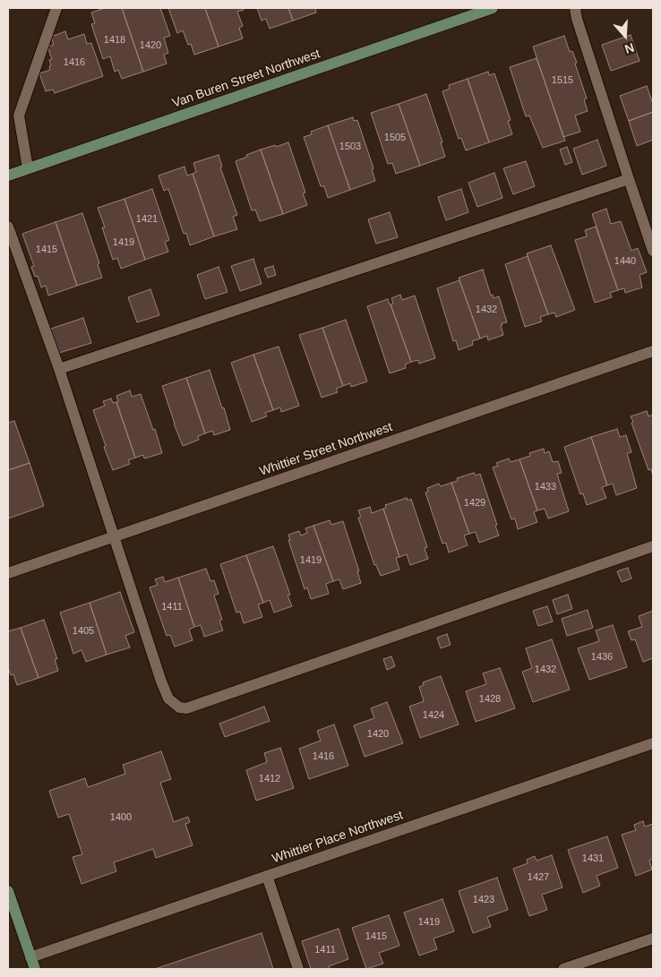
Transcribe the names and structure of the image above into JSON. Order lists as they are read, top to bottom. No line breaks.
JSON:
{"streets":{"street":["Van Buren Street Northwest","Whittier Street Northwest","Whittier Place Northwest"]},"house_numbers":["1418","1420","1416","1515","1505","1503","1421","1419","1415","1440","1432","1433","1429","1419","1411","1405","1436","1432","1428","1424","1420","1416","1412","1400","1431","1427","1423","1419","1415","1411"],"north":"bottom"}
